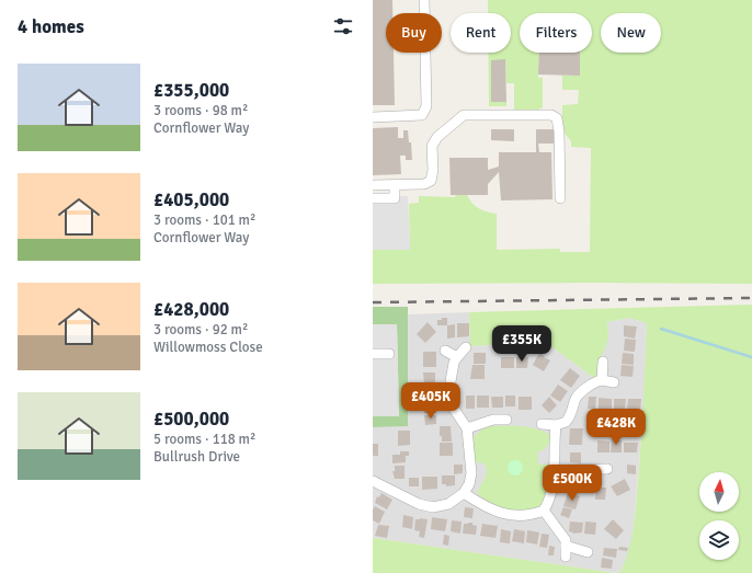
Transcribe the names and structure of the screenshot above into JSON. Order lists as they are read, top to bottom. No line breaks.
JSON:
{"north":"top","page":{"heading":"4 homes","chip":["Buy","Rent","Filters","New"],"list":[{"name":"£355,000","note":"3 rooms · 98 m² · Cornflower Way"},{"name":"£405,000","note":"3 rooms · 101 m² · Cornflower Way"},{"name":"£428,000","note":"3 rooms · 92 m² · Willowmoss Close"},{"name":"£500,000","note":"5 rooms · 118 m² · Bullrush Drive"}],"price":["£355K","£405K","£428K","£500K"]}}
